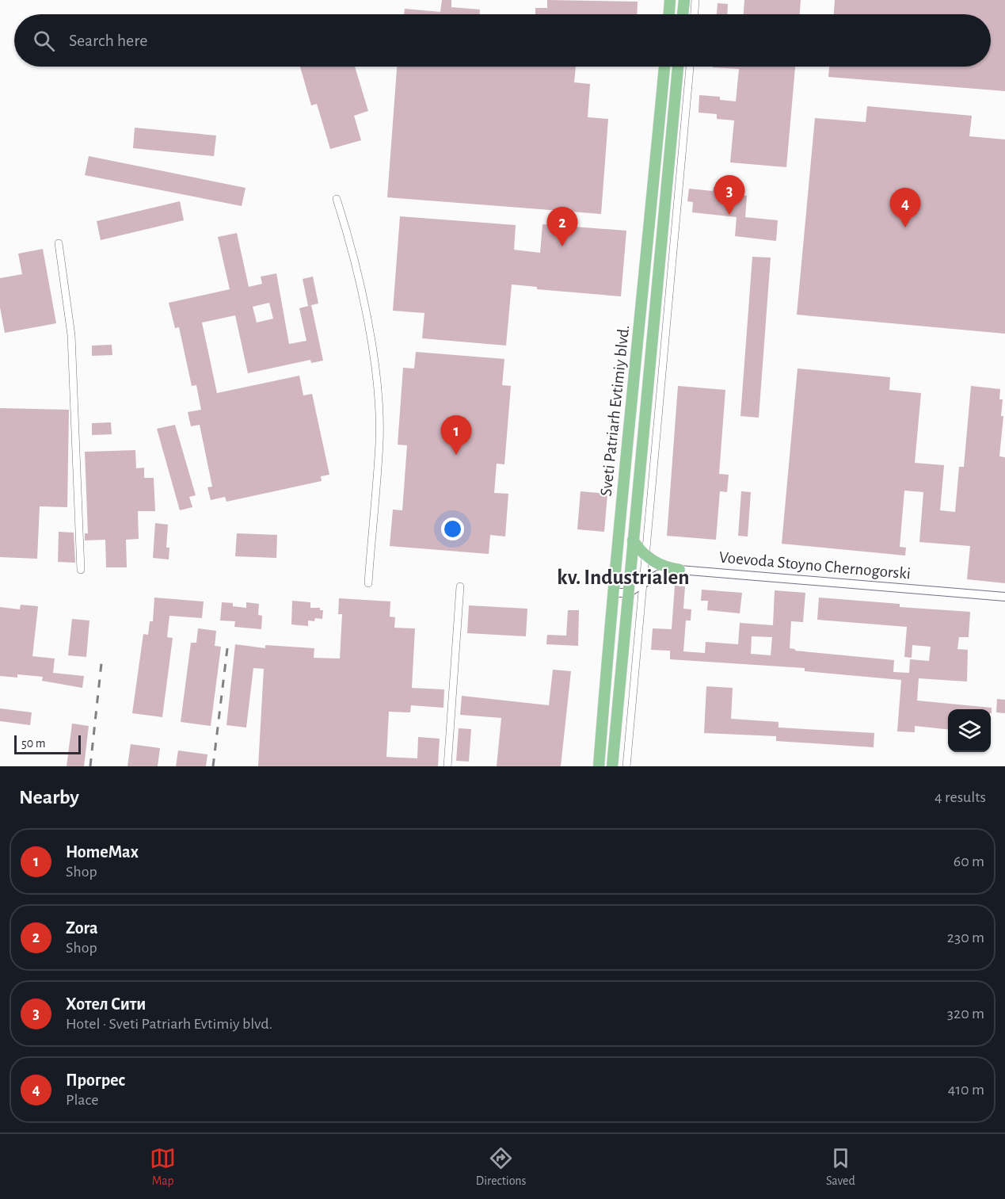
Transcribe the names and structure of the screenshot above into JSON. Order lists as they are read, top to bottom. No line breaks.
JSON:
{"streets":{"main road":["Sveti Patriarh Evtimiy blvd."],"street":["Voevoda Stoyno Chernogorski"]},"crossings":[["Sveti Patriarh Evtimiy blvd.","Voevoda Stoyno Chernogorski"]],"districts":["kv. Industrialen"],"scale_bar":"50 m","page":{"search":"Search here","pins":["3","4","2","1"],"scale":"50 m","heading":["Nearby","4 results"],"list":[{"mark":"1","name":"HomeMax","note":"Shop","value":"60 m"},{"mark":"2","name":"Zora","note":"Shop","value":"230 m"},{"mark":"3","name":"Хотел Сити","note":"Hotel · Sveti Patriarh Evtimiy blvd.","value":"320 m"},{"mark":"4","name":"Прогрес","note":"Place","value":"410 m"}],"nav":["Map","Directions","Saved"]}}
